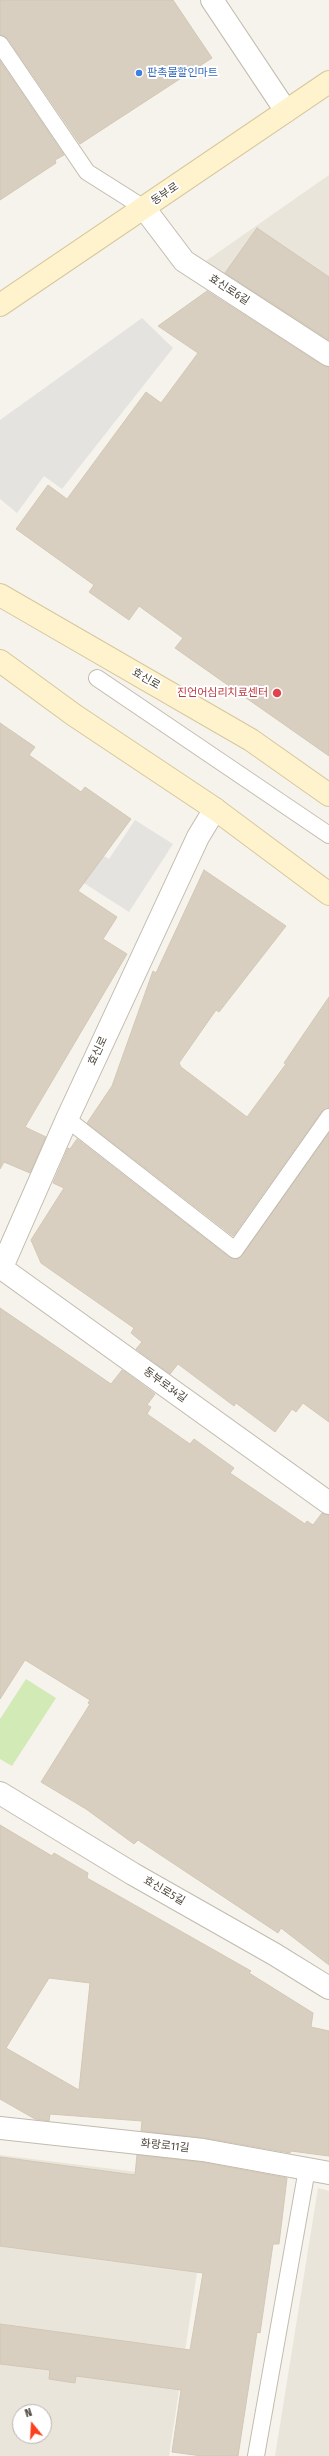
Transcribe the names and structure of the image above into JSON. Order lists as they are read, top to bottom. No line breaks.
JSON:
{"streets":{"main road":["동부로","효신로"],"street":["효신로6길","동부로34길","효신로5길","화랑로11길"]},"crossings":[["동부로","효신로6길"],["효신로","동부로34길"]],"places":["판촉물할인마트","진언어심리치료센터"],"north":"top"}
